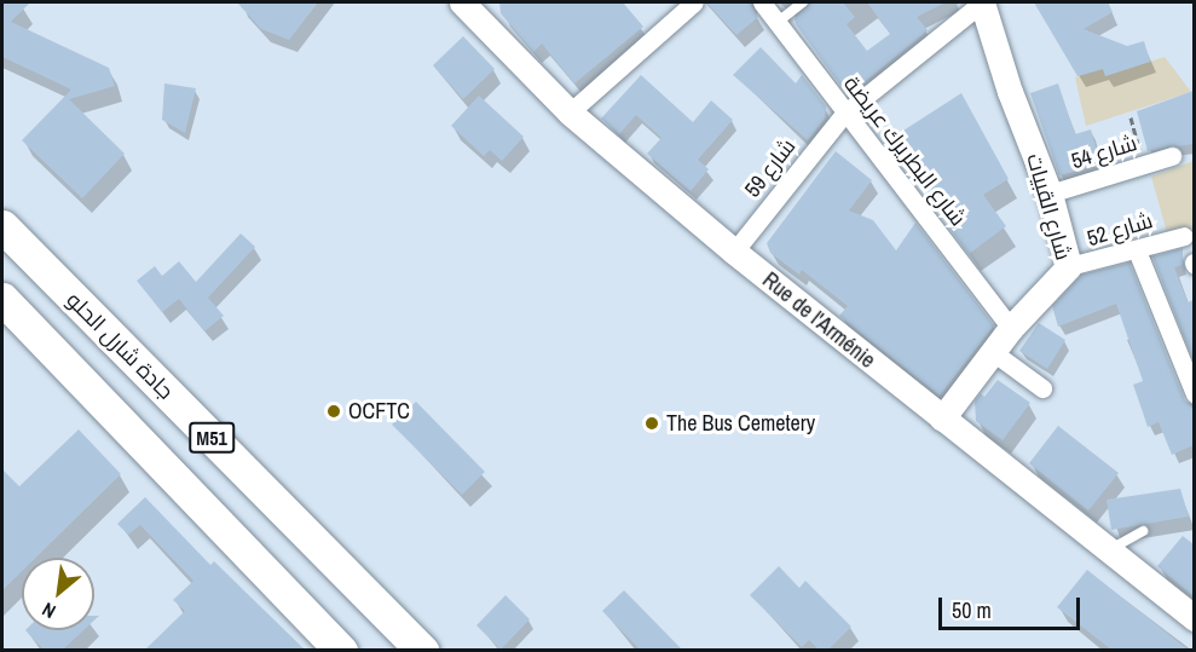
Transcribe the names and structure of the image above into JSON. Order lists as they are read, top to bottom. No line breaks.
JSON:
{"streets":{"highway":["جادة شارل الحلو","M51"],"street":["شارع البطريرك عريضة","شارع 54","شارع 59","شارع القبيات","شارع 52","Rue de l'Arménie"]},"crossings":[["شارع البطريرك عريضة","شارع 59"],["شارع البطريرك عريضة","شارع القبيات"],["شارع 54","شارع القبيات"],["شارع 59","شارع القبيات"],["شارع 59","Rue de l'Arménie"],["شارع القبيات","شارع 52"],["شارع القبيات","Rue de l'Arménie"]],"places":["OCFTC","The Bus Cemetery"],"scale_bar":"50 m","north":"bottom left"}
